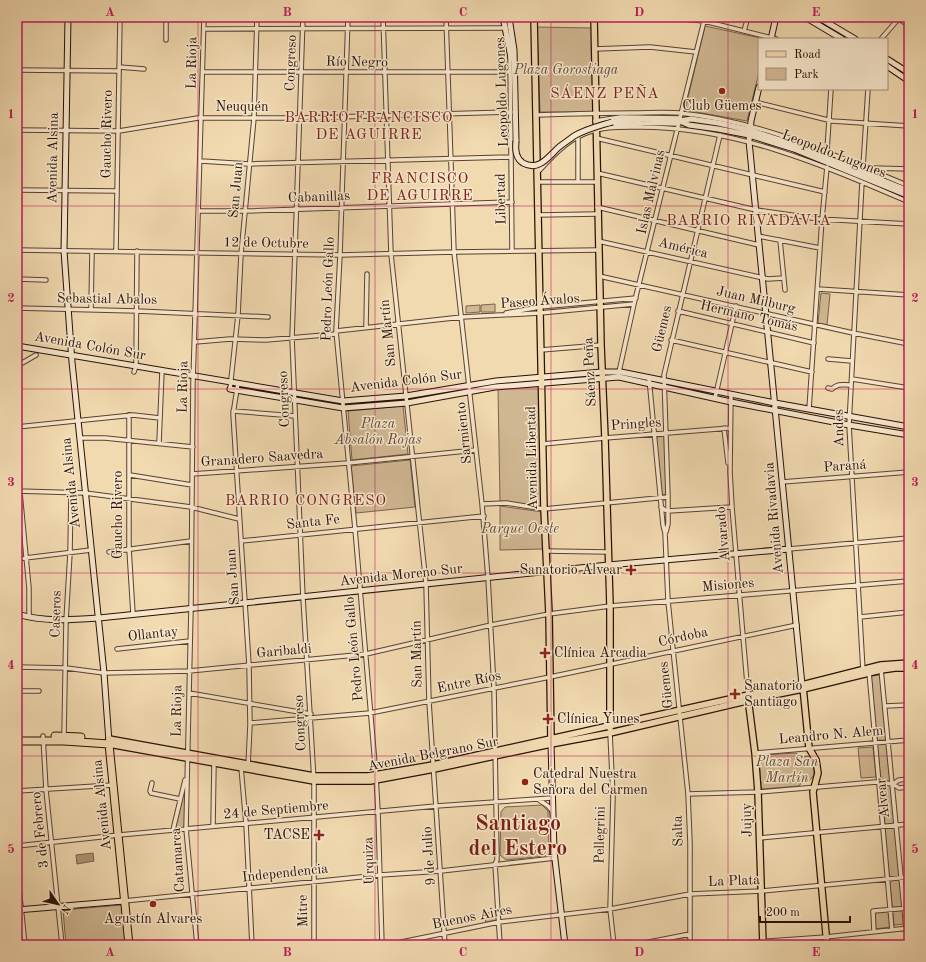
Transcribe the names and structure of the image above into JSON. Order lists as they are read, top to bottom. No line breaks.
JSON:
{"streets":{"highway":["Avenida Alsina","Avenida Belgrano Sur"],"main road":["Leopoldo Lugones","Avenida Colón Sur","Sáenz Peña","Avenida Libertad","Avenida Rivadavia","Avenida Moreno Sur","Jujuy","Pellegrini","Independencia"],"street":["Río Negro","La Rioja","Congreso","Neuquén","Gaucho Rivero","San Juan","Islas Malvinas","Cabanillas","Libertad","12 de Octubre","América","Pedro León Gallo","Sebastial Abalos","Juan Milburg","Paseo Ávalos","Hermano Tomás","Güemes","San Martín","Pringles","Andes","Sarmiento","Granadero Saavedra","Paraná","Santa Fe","Alvarado","Misiones","Caseros","Ollantay","Córdoba","Garibaldi","Entre Ríos","Leandro N. Alem","Alvear","24 de Septiembre","3 de Febrero","Salta","9 de Julio","Catamarca","Urquiza","La Plata","Mitre","Buenos Aires"]},"crossings":[["Río Negro","La Rioja"],["Río Negro","Congreso"],["Río Negro","San Juan"],["Río Negro","Libertad"],["Río Negro","Pedro León Gallo"],["Río Negro","San Martín"],["Río Negro","Sarmiento"],["La Rioja","Neuquén"],["La Rioja","Cabanillas"],["La Rioja","12 de Octubre"],["La Rioja","Sebastial Abalos"],["La Rioja","Paseo Ávalos"],["La Rioja","Avenida Colón Sur"],["La Rioja","Granadero Saavedra"],["La Rioja","Avenida Moreno Sur"],["La Rioja","Ollantay"],["La Rioja","Garibaldi"],["La Rioja","Avenida Belgrano Sur"],["La Rioja","Catamarca"],["Congreso","Neuquén"],["Congreso","Cabanillas"],["Congreso","12 de Octubre"],["Congreso","Paseo Ávalos"],["Congreso","Avenida Colón Sur"],["Congreso","Granadero Saavedra"],["Congreso","Santa Fe"],["Congreso","Avenida Moreno Sur"],["Congreso","Garibaldi"],["Congreso","Entre Ríos"],["Congreso","Avenida Belgrano Sur"],["Congreso","Mitre"],["Leopoldo Lugones","Islas Malvinas"],["Leopoldo Lugones","Libertad"],["Leopoldo Lugones","Avenida Rivadavia"],["Neuquén","Gaucho Rivero"],["Neuquén","Avenida Alsina"],["Neuquén","San Juan"],["Neuquén","Libertad"],["Neuquén","Pedro León Gallo"],["Neuquén","San Martín"],["Neuquén","Sarmiento"],["Gaucho Rivero","12 de Octubre"],["Gaucho Rivero","Granadero Saavedra"],["Gaucho Rivero","Avenida Moreno Sur"],["Avenida Alsina","12 de Octubre"],["Avenida Alsina","Sebastial Abalos"],["Avenida Alsina","Avenida Colón Sur"],["Avenida Alsina","Granadero Saavedra"],["Avenida Alsina","Avenida Moreno Sur"],["Avenida Alsina","Garibaldi"],["Avenida Alsina","Avenida Belgrano Sur"],["Avenida Alsina","24 de Septiembre"],["Avenida Alsina","Independencia"],["San Juan","Cabanillas"],["San Juan","12 de Octubre"],["San Juan","Sebastial Abalos"],["San Juan","Paseo Ávalos"],["San Juan","Avenida Colón Sur"],["San Juan","Granadero Saavedra"],["San Juan","Santa Fe"],["San Juan","Avenida Moreno Sur"],["San Juan","Garibaldi"],["San Juan","Entre Ríos"],["San Juan","Avenida Belgrano Sur"],["Islas Malvinas","América"],["Islas Malvinas","Juan Milburg"],["Islas Malvinas","Paseo Ávalos"],["Islas Malvinas","Avenida Colón Sur"],["Cabanillas","Libertad"],["Cabanillas","Pedro León Gallo"],["Cabanillas","San Martín"],["Cabanillas","Sarmiento"],["Libertad","12 de Octubre"],["12 de Octubre","Pedro León Gallo"],["12 de Octubre","San Martín"],["12 de Octubre","Sarmiento"],["12 de Octubre","Avenida Libertad"],["América","Güemes"],["América","Sáenz Peña"],["América","Avenida Rivadavia"],["Pedro León Gallo","Paseo Ávalos"],["Pedro León Gallo","Avenida Colón Sur"],["Pedro León Gallo","Granadero Saavedra"],["Pedro León Gallo","Santa Fe"],["Pedro León Gallo","Avenida Moreno Sur"],["Pedro León Gallo","Garibaldi"],["Pedro León Gallo","Entre Ríos"],["Pedro León Gallo","Avenida Belgrano Sur"],["Pedro León Gallo","Urquiza"],["Juan Milburg","Güemes"],["Juan Milburg","Sáenz Peña"],["Juan Milburg","Andes"],["Juan Milburg","Avenida Rivadavia"],["Paseo Ávalos","San Martín"],["Paseo Ávalos","Sáenz Peña"],["Paseo Ávalos","Sarmiento"],["Paseo Ávalos","Avenida Libertad"],["Hermano Tomás","Güemes"],["Hermano Tomás","Avenida Rivadavia"],["Güemes","Avenida Colón Sur"],["Güemes","Pringles"],["Güemes","Avenida Moreno Sur"],["Güemes","Misiones"],["Güemes","Córdoba"],["Güemes","Avenida Belgrano Sur"],["Güemes","Salta"],["San Martín","Avenida Colón Sur"],["San Martín","Granadero Saavedra"],["San Martín","Santa Fe"],["San Martín","Avenida Moreno Sur"],["San Martín","Garibaldi"],["San Martín","Entre Ríos"],["San Martín","Avenida Belgrano Sur"],["San Martín","9 de Julio"],["Avenida Colón Sur","Sáenz Peña"],["Avenida Colón Sur","Andes"],["Avenida Colón Sur","Sarmiento"],["Avenida Colón Sur","Avenida Libertad"],["Avenida Colón Sur","Avenida Rivadavia"],["Avenida Colón Sur","Alvarado"],["Sáenz Peña","Pringles"],["Sáenz Peña","Avenida Moreno Sur"],["Sáenz Peña","Misiones"],["Sáenz Peña","Córdoba"],["Sáenz Peña","Avenida Belgrano Sur"],["Sáenz Peña","Pellegrini"],["Pringles","Avenida Libertad"],["Pringles","Alvarado"],["Andes","Paraná"],["Andes","Misiones"],["Andes","Avenida Belgrano Sur"],["Andes","Alvear"],["Sarmiento","Granadero Saavedra"],["Sarmiento","Santa Fe"],["Sarmiento","Avenida Moreno Sur"],["Sarmiento","Garibaldi"],["Sarmiento","Entre Ríos"],["Sarmiento","Avenida Belgrano Sur"],["Sarmiento","24 de Septiembre"],["Sarmiento","Independencia"],["Sarmiento","Buenos Aires"],["Avenida Libertad","Avenida Moreno Sur"],["Avenida Libertad","Misiones"],["Avenida Libertad","Córdoba"],["Avenida Libertad","Garibaldi"],["Avenida Libertad","Entre Ríos"],["Avenida Libertad","Avenida Belgrano Sur"],["Avenida Libertad","24 de Septiembre"],["Avenida Libertad","Independencia"],["Avenida Libertad","La Plata"],["Avenida Libertad","Buenos Aires"],["Paraná","Avenida Rivadavia"],["Avenida Rivadavia","Avenida Moreno Sur"],["Avenida Rivadavia","Misiones"],["Avenida Rivadavia","Córdoba"],["Avenida Rivadavia","Leandro N. Alem"],["Avenida Rivadavia","Avenida Belgrano Sur"],["Avenida Rivadavia","La Plata"],["Alvarado","Avenida Moreno Sur"],["Alvarado","Misiones"],["Alvarado","Córdoba"],["Alvarado","Avenida Belgrano Sur"],["Alvarado","Jujuy"],["Avenida Moreno Sur","Caseros"],["Misiones","Garibaldi"],["Caseros","Garibaldi"],["Caseros","Avenida Belgrano Sur"],["Córdoba","Entre Ríos"],["Leandro N. Alem","Alvear"],["Leandro N. Alem","Jujuy"],["Avenida Belgrano Sur","Alvear"],["Avenida Belgrano Sur","Jujuy"],["Avenida Belgrano Sur","3 de Febrero"],["Avenida Belgrano Sur","Salta"],["Avenida Belgrano Sur","Pellegrini"],["Avenida Belgrano Sur","9 de Julio"],["Avenida Belgrano Sur","Catamarca"],["Avenida Belgrano Sur","Urquiza"],["Avenida Belgrano Sur","Mitre"],["Alvear","La Plata"],["24 de Septiembre","3 de Febrero"],["24 de Septiembre","9 de Julio"],["24 de Septiembre","Catamarca"],["24 de Septiembre","Urquiza"],["24 de Septiembre","Mitre"],["Jujuy","La Plata"],["3 de Febrero","Independencia"],["Salta","La Plata"],["Pellegrini","La Plata"],["9 de Julio","Independencia"],["9 de Julio","Buenos Aires"],["Catamarca","Independencia"],["Urquiza","Independencia"],["Independencia","Mitre"],["La Plata","Buenos Aires"]],"districts":["SÁENZ PEÑA","BARRIO FRANCISCO DE AGUIRRE","FRANCISCO DE AGUIRRE","BARRIO RIVADAVIA","BARRIO CONGRESO","Santiago del Estero"],"parks":["Plaza Gorostiaga","Plaza Absalón Rojas","Parque Oeste","Plaza San Martín"],"places":{"other":["Club Güemes","Catedral Nuestra Señora del Carmen","Agustín Alvares"],"health":["Sanatorio Alvear","Clínica Arcadia","Sanatorio Santiago","Clínica Yunes","TACSE"]},"legend":["Road","Park"],"scale_bar":"200 m","north":"bottom right","grid":{"columns":["A","B","C","D","E"],"rows":["1","2","3","4","5"]}}
